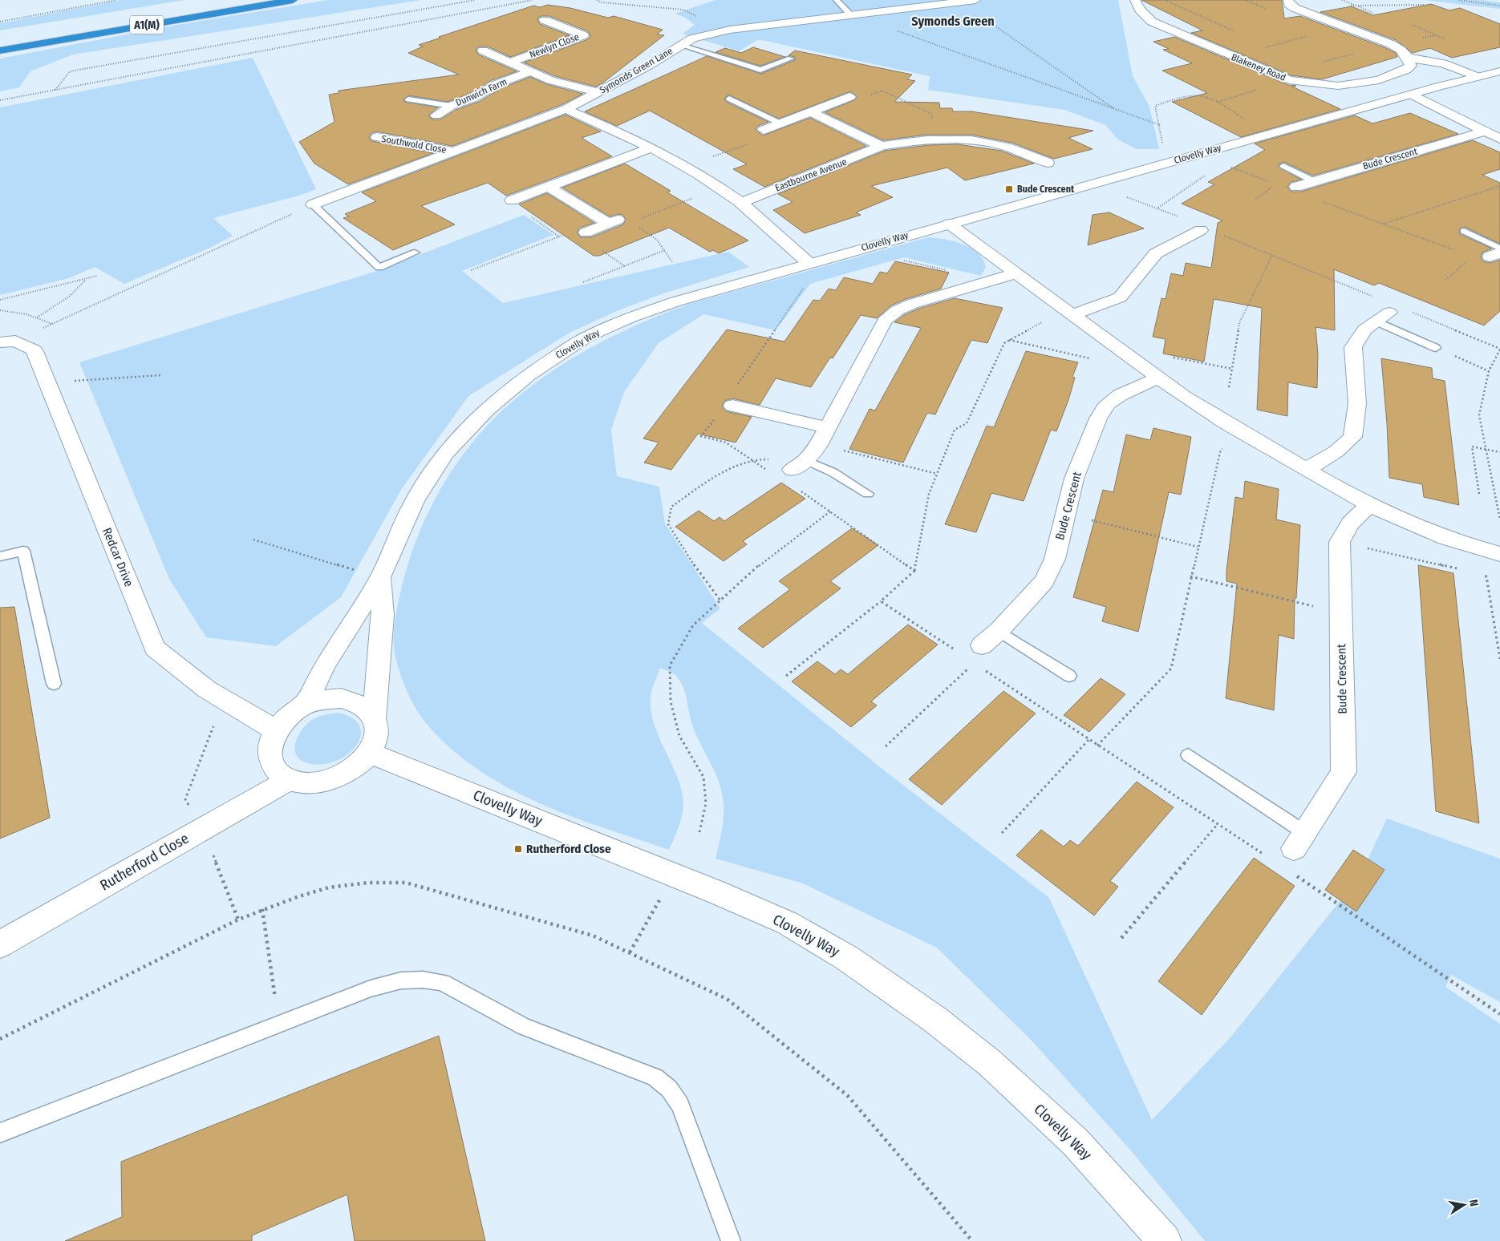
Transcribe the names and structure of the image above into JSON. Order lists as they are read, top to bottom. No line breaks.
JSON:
{"streets":{"highway":["A1(M)"],"street":["Newlyn Close","Blakeney Road","Symonds Green Lane","Dunwich Farm","Southwold Close","Clovelly Way","Bude Crescent","Eastbourne Avenue","Redcar Drive","Rutherford Close"]},"crossings":[["Newlyn Close","Symonds Green Lane"],["Newlyn Close","Dunwich Farm"],["Symonds Green Lane","Southwold Close"],["Clovelly Way","Redcar Drive"],["Clovelly Way","Rutherford Close"],["Redcar Drive","Rutherford Close"]],"districts":["Symonds Green"],"places":{"transit":["Bude Crescent","Rutherford Close"]},"north":"right"}
